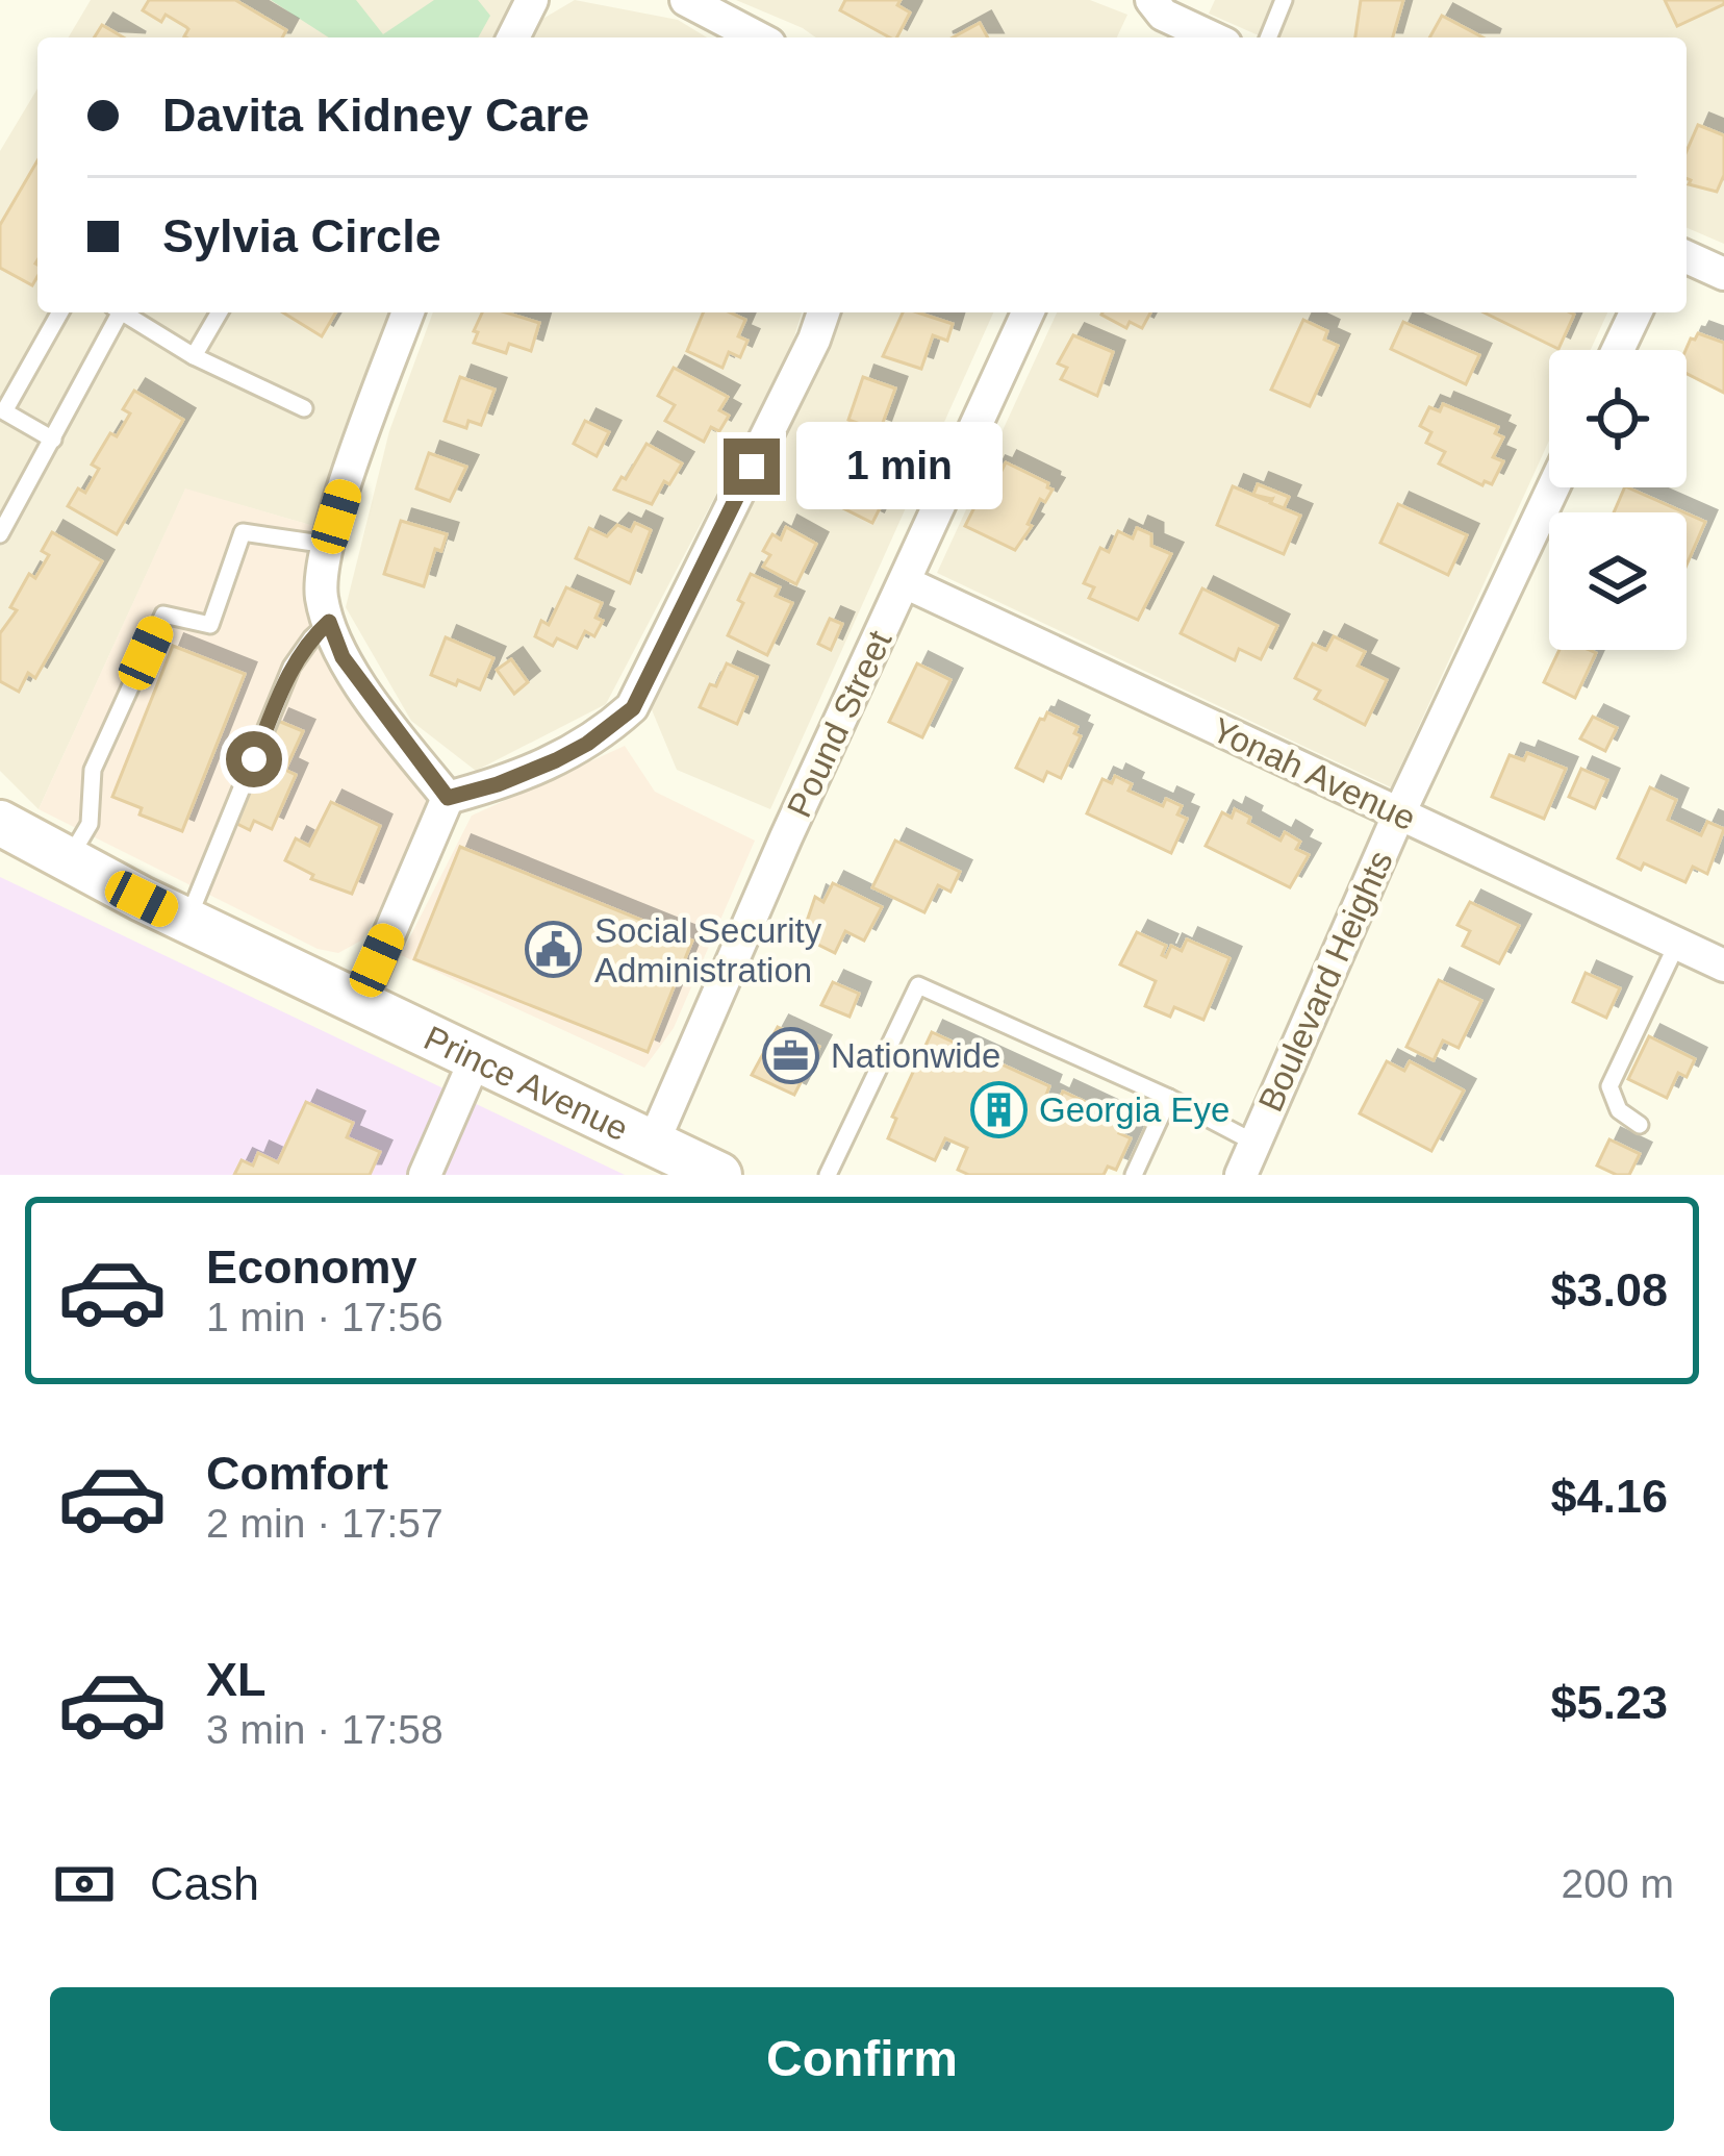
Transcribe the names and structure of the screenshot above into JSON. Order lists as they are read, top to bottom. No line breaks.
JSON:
{"streets":{"main road":["Prince Avenue"],"street":["Pound Street","Yonah Avenue","Boulevard Heights"]},"crossings":[["Pound Street","Yonah Avenue"],["Pound Street","Prince Avenue"],["Yonah Avenue","Boulevard Heights"]],"places":{"public building":["Social Security Administration"],"office":["Nationwide"],"building":["Georgia Eye"]},"page":{"banner":["Davita Kidney Care","Sylvia Circle"],"bubble":"1 min","list":[{"name":"Economy","note":"1 min · 17:56","value":"$3.08"},{"name":"Comfort","note":"2 min · 17:57","value":"$4.16"},{"name":"XL","note":"3 min · 17:58","value":"$5.23"}],"pay":["Cash","200 m"],"buttons":"Confirm"}}
